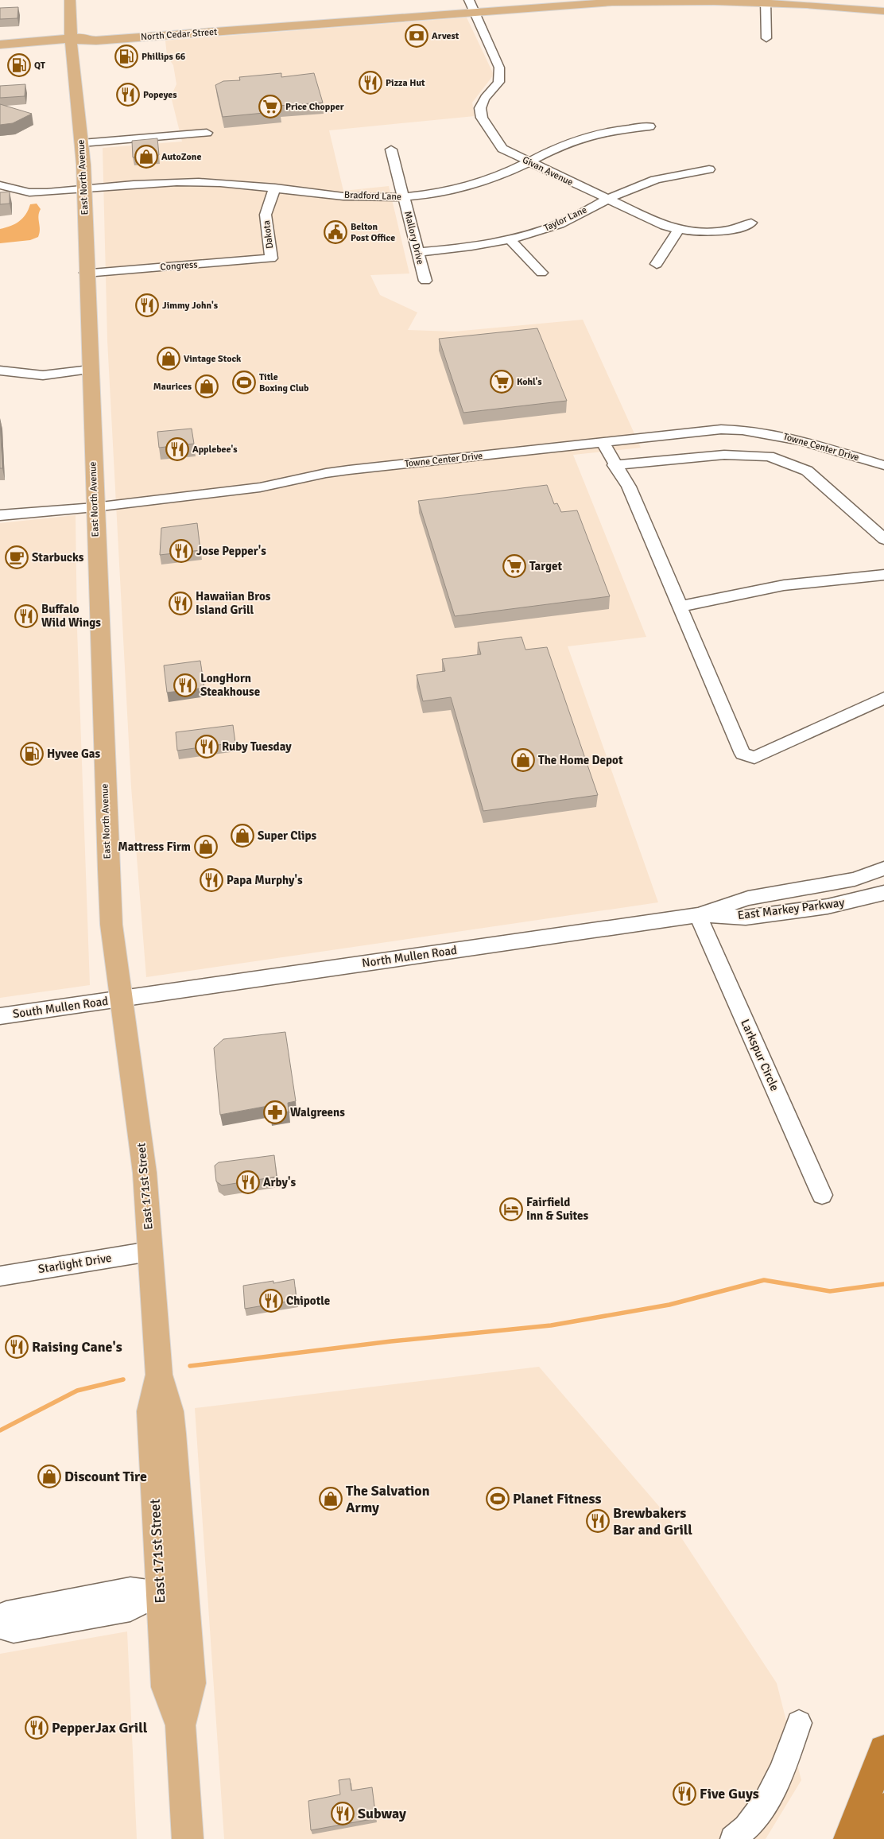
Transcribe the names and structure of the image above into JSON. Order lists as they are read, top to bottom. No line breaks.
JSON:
{"streets":{"main road":["North Cedar Street","East North Avenue","East 171st Street"],"street":["Givan Avenue","Bradford Lane","Taylor Lane","Dakota","Mallory Drive","Congress","Towne Center Drive","East Markey Parkway","North Mullen Road","South Mullen Road","Larkspur Circle","Starlight Drive"]},"crossings":[["North Cedar Street","Givan Avenue"],["Givan Avenue","Bradford Lane"],["Givan Avenue","Taylor Lane"],["East North Avenue","Bradford Lane"],["East North Avenue","Congress"],["East North Avenue","Towne Center Drive"],["East North Avenue","North Mullen Road"],["East North Avenue","South Mullen Road"],["East North Avenue","East 171st Street"],["Bradford Lane","Dakota"],["Bradford Lane","Mallory Drive"],["Taylor Lane","Mallory Drive"],["Dakota","Congress"],["East Markey Parkway","North Mullen Road"],["East Markey Parkway","Larkspur Circle"],["North Mullen Road","South Mullen Road"],["North Mullen Road","Larkspur Circle"],["North Mullen Road","East 171st Street"],["South Mullen Road","East 171st Street"],["East 171st Street","Starlight Drive"]],"places":{"bank":["Arvest"],"fuel station":["Phillips 66","QT","Hyvee Gas"],"restaurant":["Pizza Hut","Popeyes","Jimmy John's","Applebee's","Jose Pepper's","Hawaiian Bros Island Grill","Buffalo Wild Wings","LongHorn Steakhouse","Ruby Tuesday","Papa Murphy's","Arby's","Chipotle","Raising Cane's","Brewbakers Bar and Grill","PepperJax Grill","Five Guys","Subway"],"supermarket":["Price Chopper","Kohl's","Target"],"shop":["AutoZone","Vintage Stock","Maurices","The Home Depot","Super Clips","Mattress Firm","Discount Tire","The Salvation Army"],"public building":["Belton Post Office"],"sports":["Title Boxing Club","Planet Fitness"],"cafe":["Starbucks"],"pharmacy":["Walgreens"],"hotel":["Fairfield Inn & Suites"]}}
